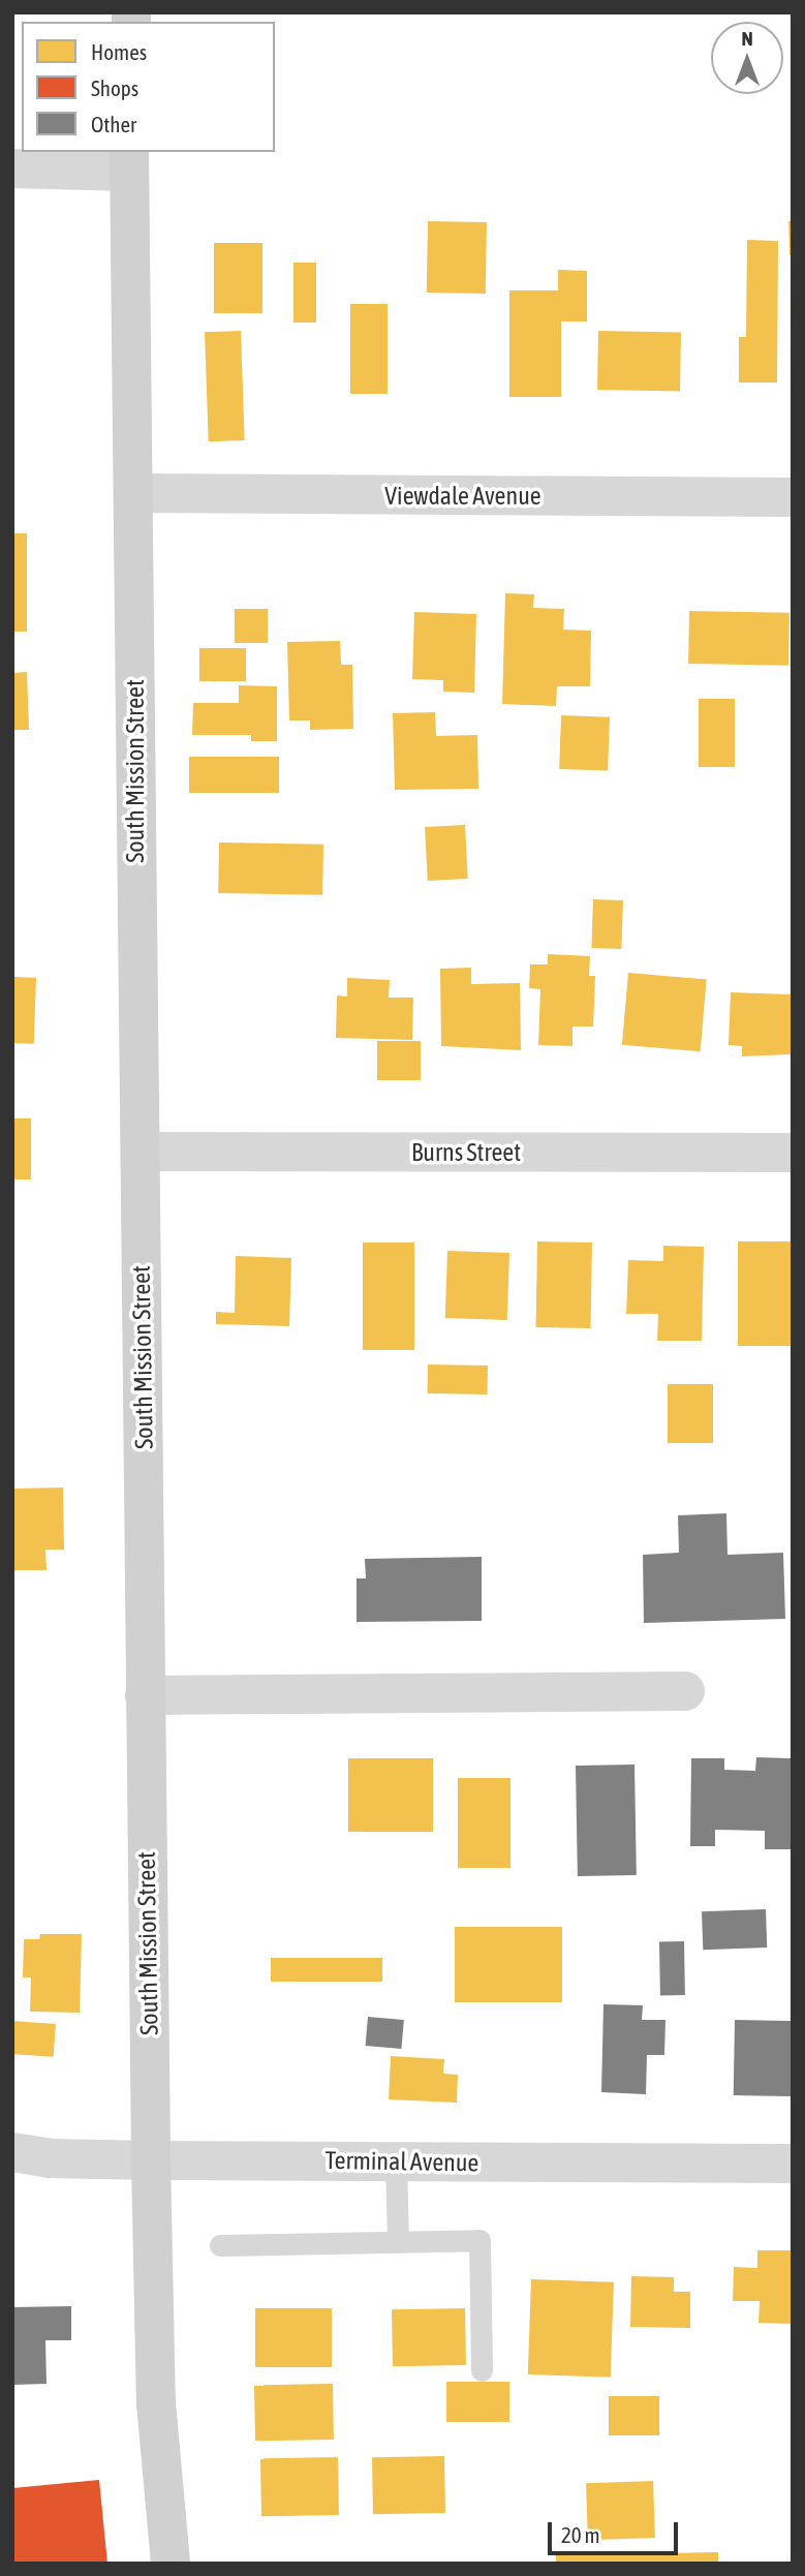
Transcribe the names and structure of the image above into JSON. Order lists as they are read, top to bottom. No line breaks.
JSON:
{"streets":{"main road":["South Mission Street"],"street":["Viewdale Avenue","Burns Street","Terminal Avenue"]},"crossings":[["Viewdale Avenue","South Mission Street"],["South Mission Street","Burns Street"],["South Mission Street","Terminal Avenue"]],"legend":["Homes","Shops","Other"],"scale_bar":"20 m","north":"top"}
